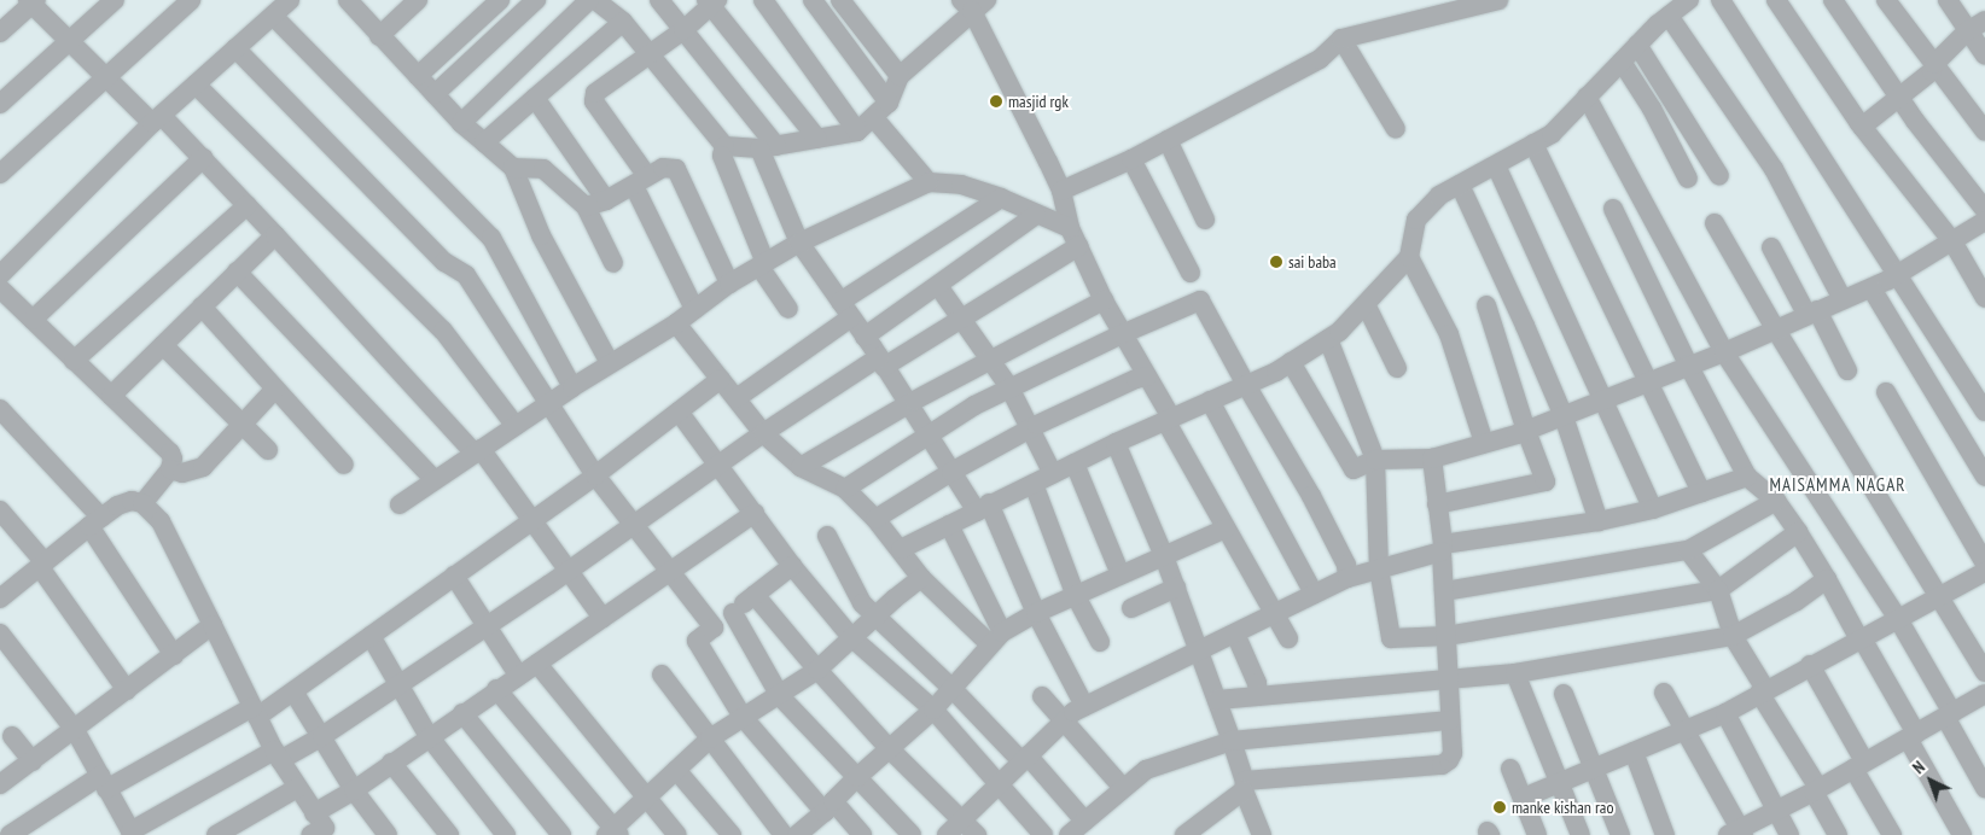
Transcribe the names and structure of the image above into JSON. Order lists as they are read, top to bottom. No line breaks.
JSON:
{"districts":["MAISAMMA NAGAR"],"places":["masjid rgk","sai baba","manke kishan rao"],"north":"top left"}
